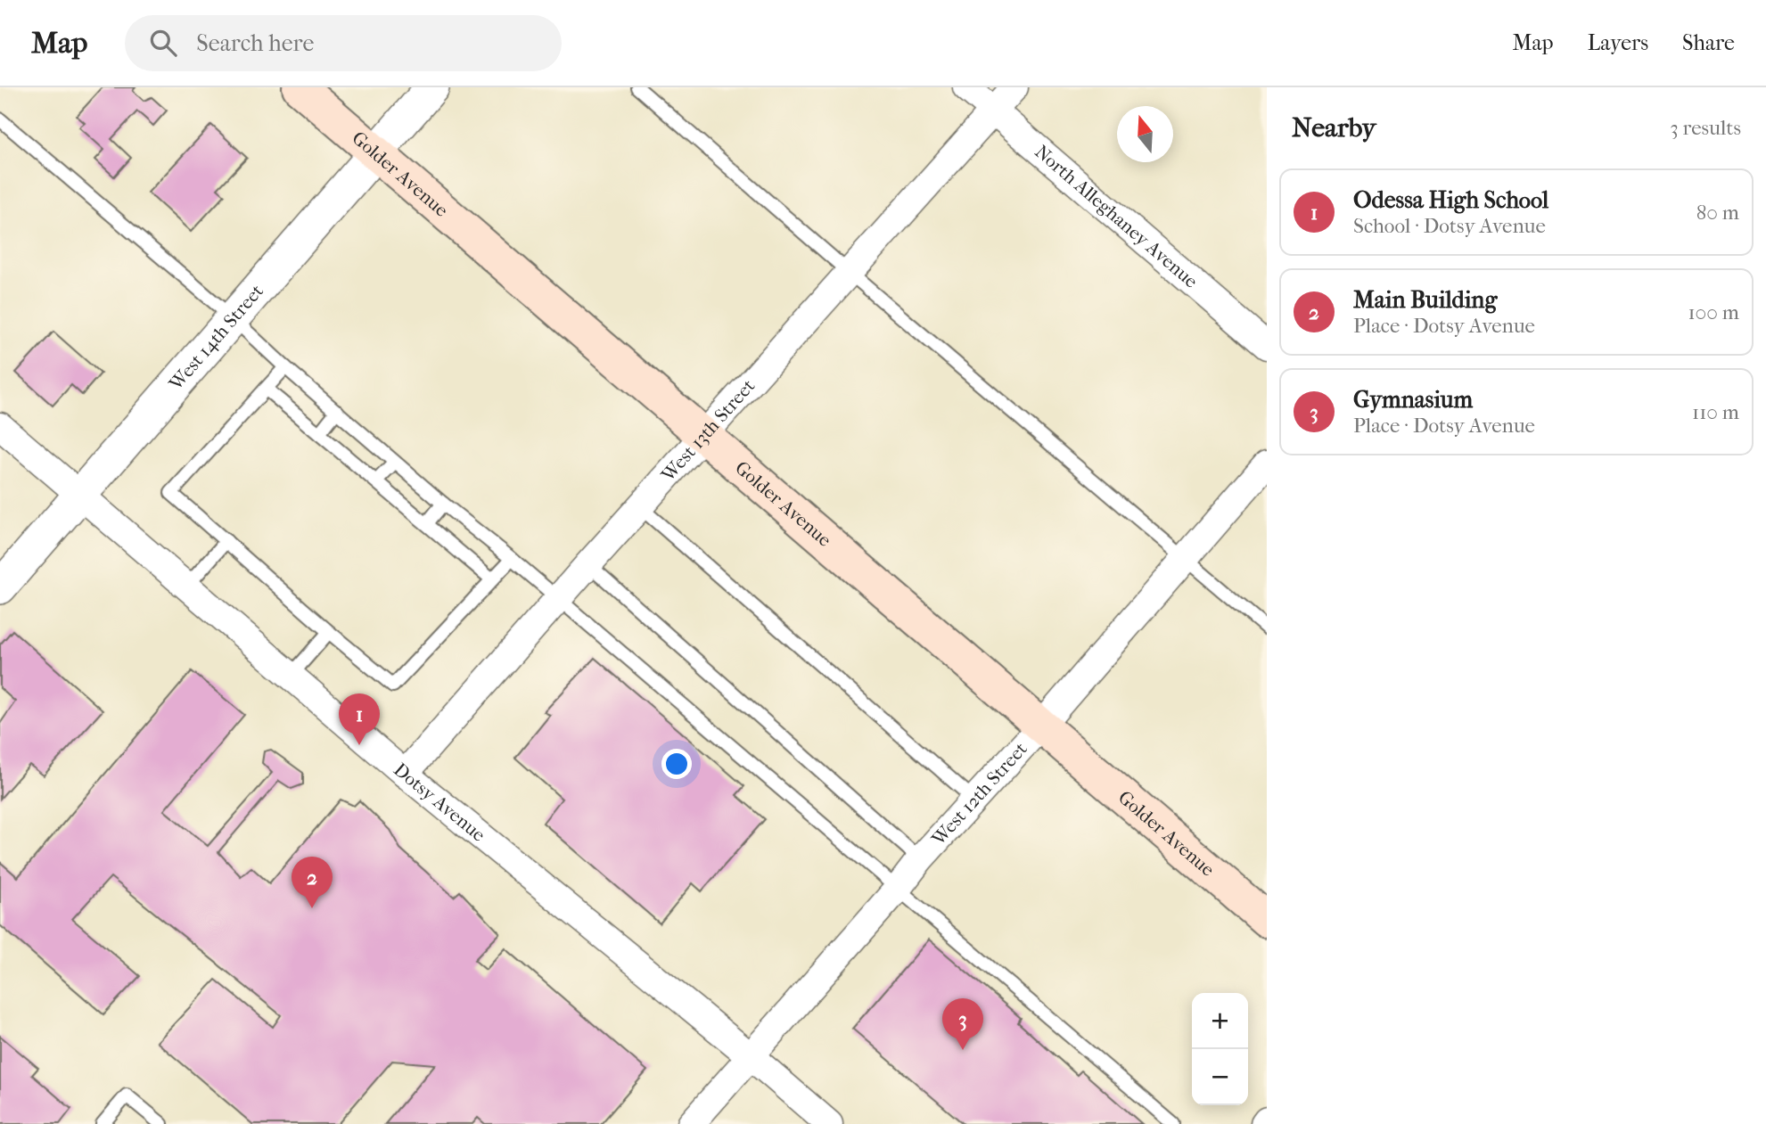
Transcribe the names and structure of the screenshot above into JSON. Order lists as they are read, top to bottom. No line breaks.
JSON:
{"streets":{"main road":["Golder Avenue"],"street":["North Alleghaney Avenue","West 14th Street","West 13th Street","West 12th Street","Dotsy Avenue"]},"crossings":[["Golder Avenue","West 14th Street"],["Golder Avenue","West 13th Street"],["Golder Avenue","West 12th Street"],["North Alleghaney Avenue","West 13th Street"],["West 14th Street","Dotsy Avenue"],["West 13th Street","Dotsy Avenue"],["West 12th Street","Dotsy Avenue"]],"north":"top","page":{"header":"Map","search":"Search here","nav":["Map","Layers","Share"],"heading":["Nearby","3 results"],"list":[{"mark":"1","name":"Odessa High School","note":"School · Dotsy Avenue","value":"80 m"},{"mark":"2","name":"Main Building","note":"Place · Dotsy Avenue","value":"100 m"},{"mark":"3","name":"Gymnasium","note":"Place · Dotsy Avenue","value":"110 m"}],"pins":["1","2","3"],"map_buttons":["+","−"]}}
